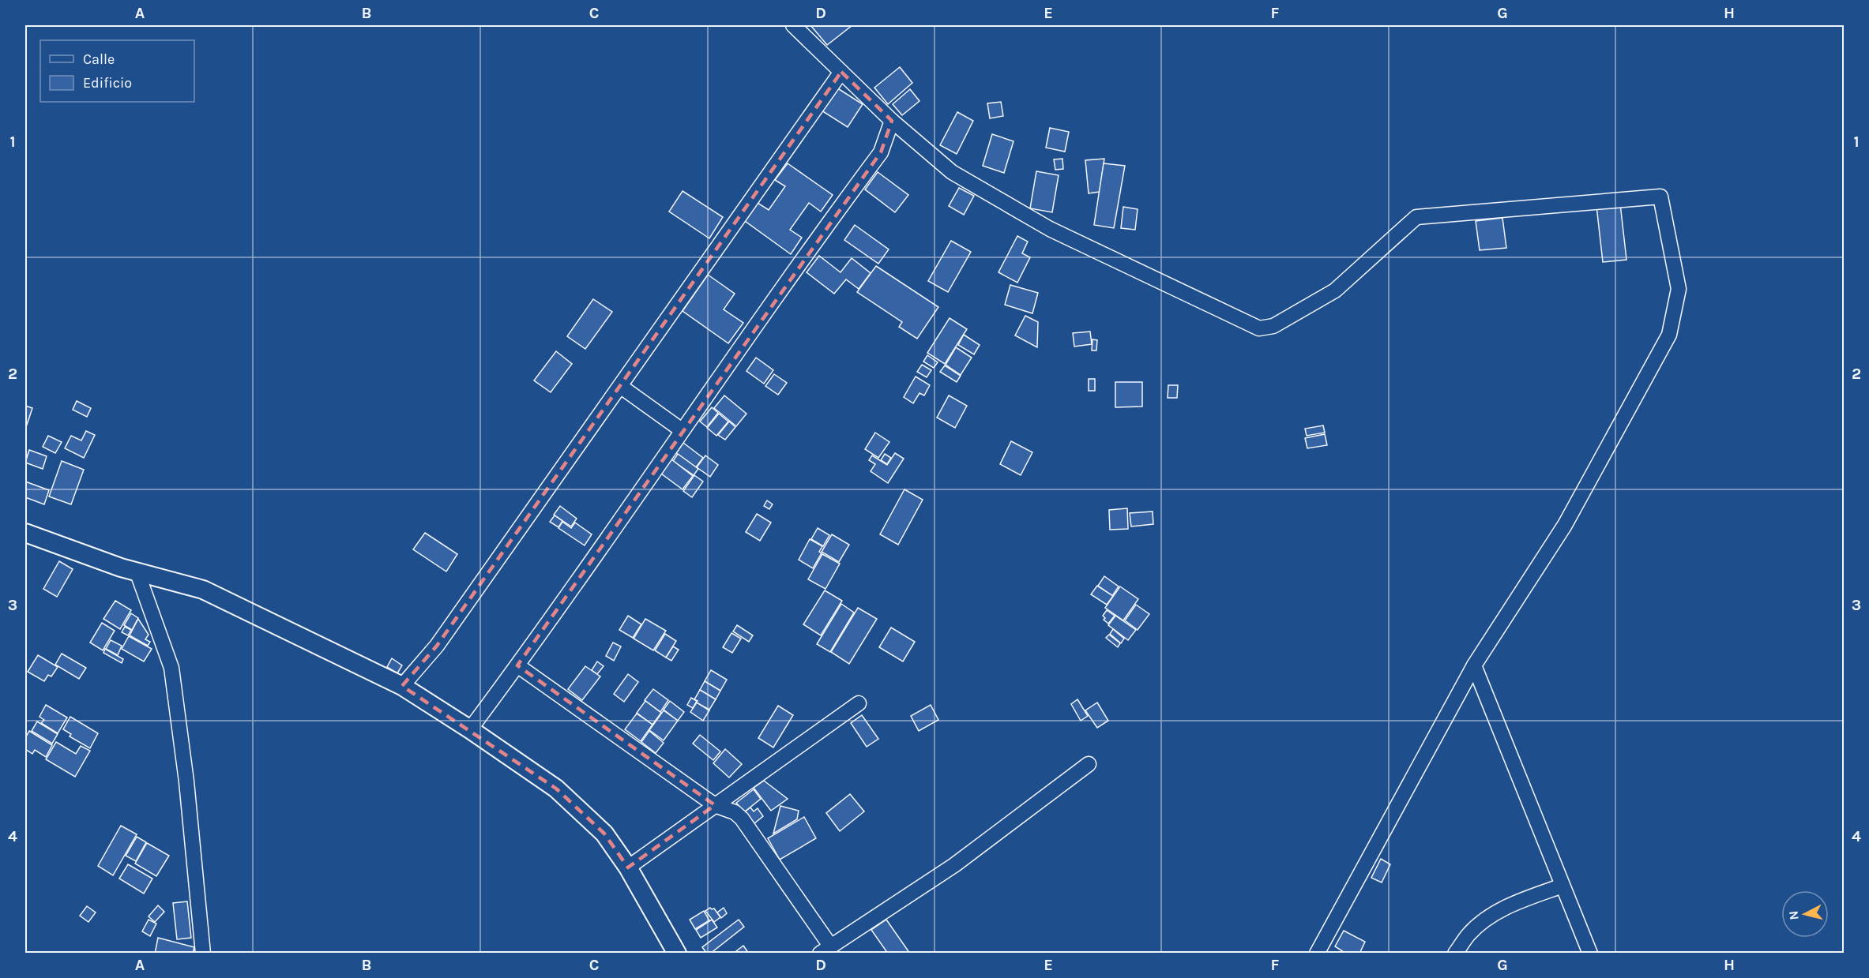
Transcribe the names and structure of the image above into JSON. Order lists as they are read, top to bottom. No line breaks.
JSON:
{"legend":["Calle","Edificio"],"north":"left","grid":{"columns":["A","B","C","D","E","F","G","H"],"rows":["1","2","3","4"]}}
